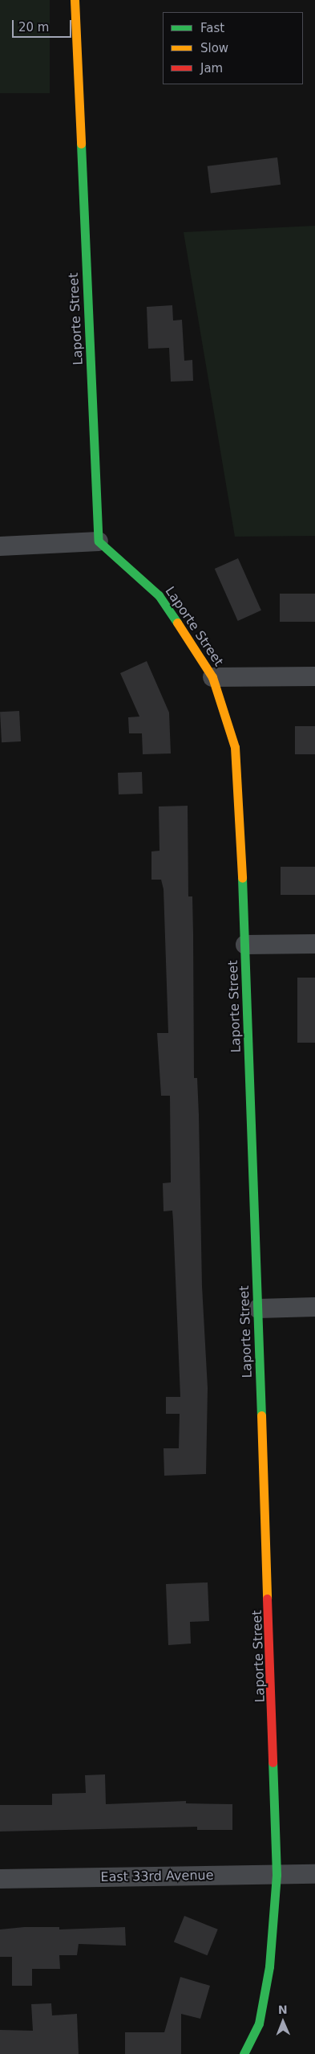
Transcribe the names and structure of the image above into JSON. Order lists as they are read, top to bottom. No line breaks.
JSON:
{"streets":{"street":["Laporte Street","East 33rd Avenue"]},"crossings":[["Laporte Street","East 33rd Avenue"]],"legend":["Fast","Slow","Jam"],"scale_bar":"20 m","north":"top"}
